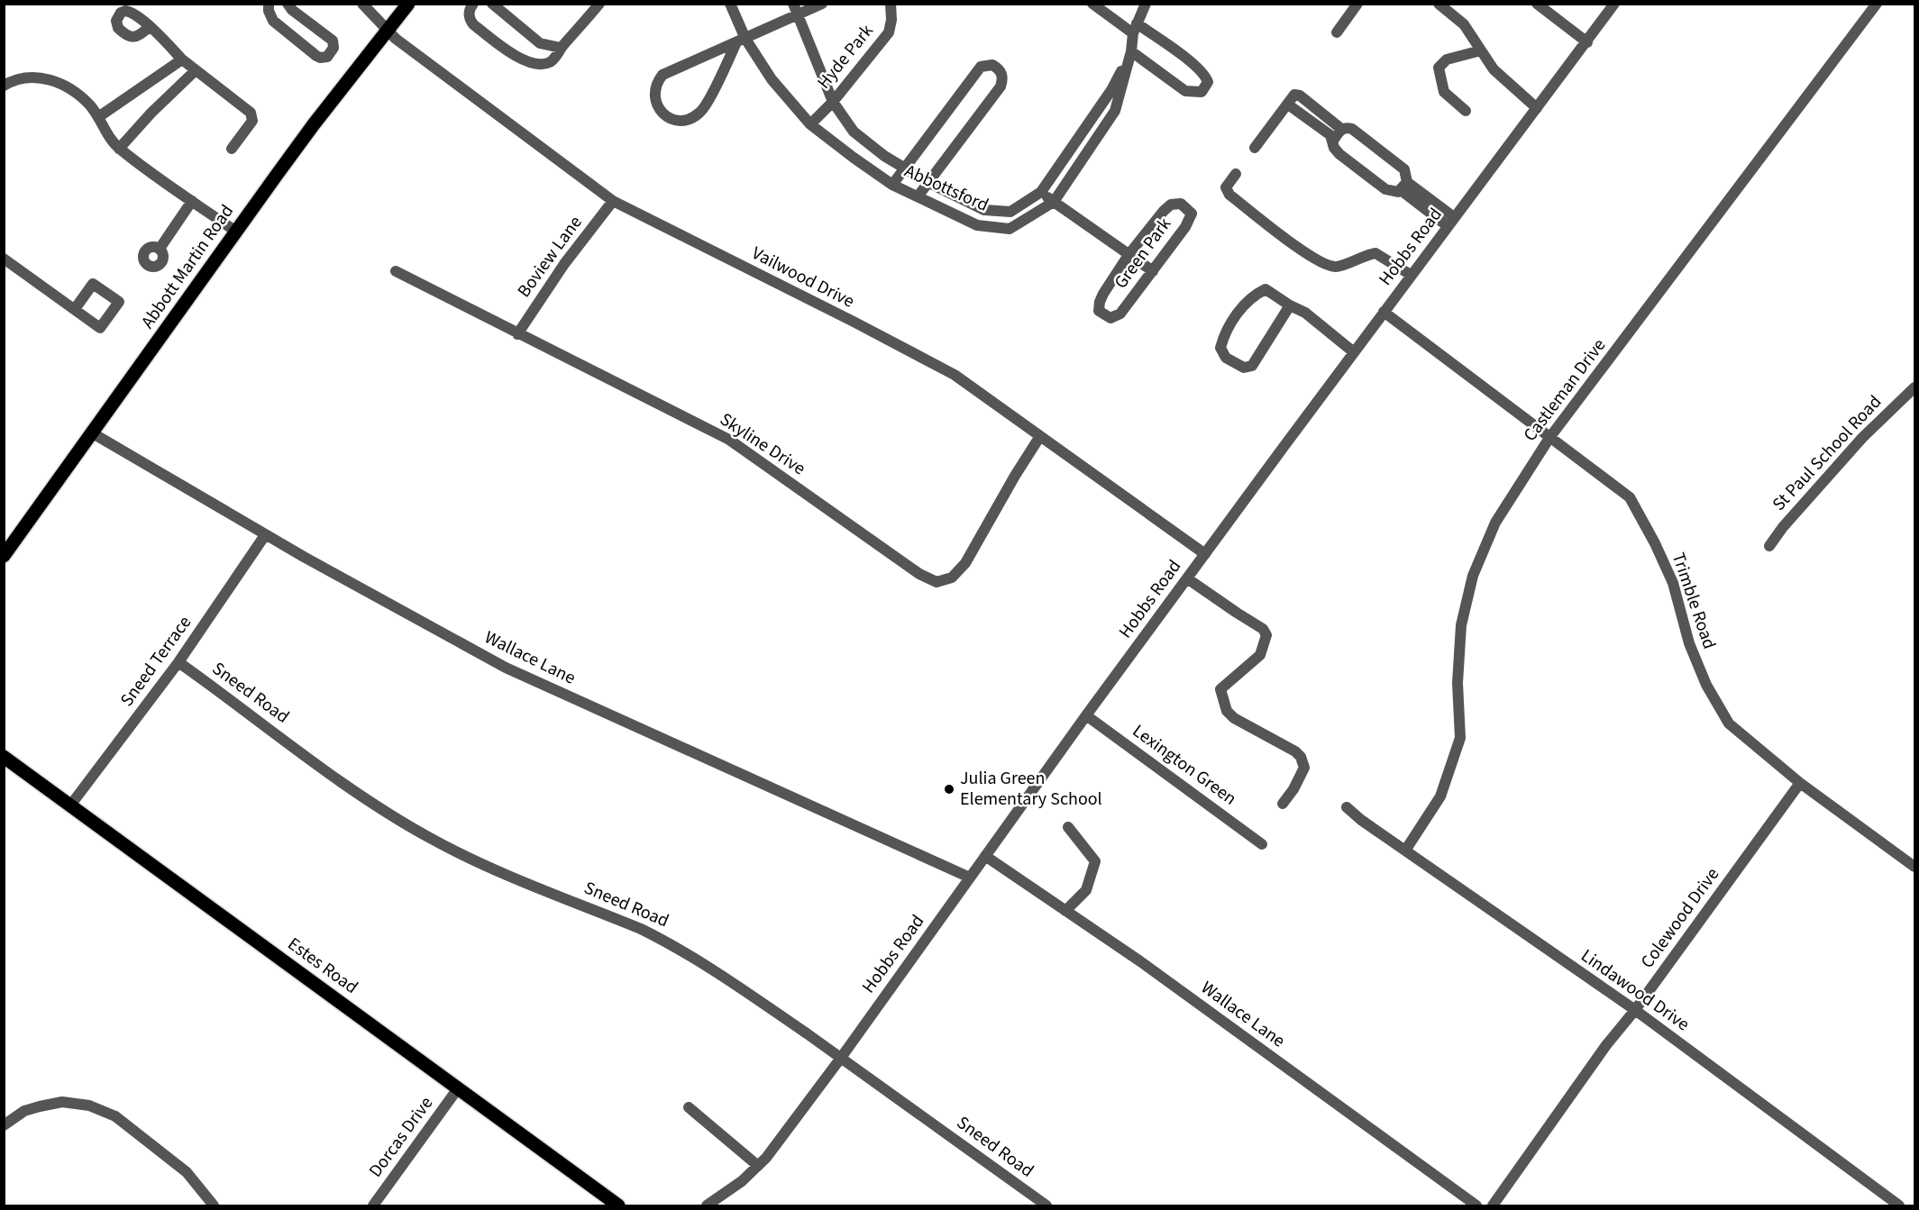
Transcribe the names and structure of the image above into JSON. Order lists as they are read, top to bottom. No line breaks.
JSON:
{"streets":{"main road":["Abbott Martin Road","Estes Road"],"street":["Hyde Park","Abbottsford","Hobbs Road","Green Park","Boview Lane","Vailwood Drive","Castleman Drive","Skyline Drive","St Paul School Road","Trimble Road","Wallace Lane","Sneed Terrace","Sneed Road","Lexington Green","Colewood Drive","Lindawood Drive","Dorcas Drive"]},"crossings":[["Hyde Park","Abbottsford"],["Hobbs Road","Vailwood Drive"],["Hobbs Road","Trimble Road"],["Hobbs Road","Wallace Lane"],["Hobbs Road","Sneed Road"],["Hobbs Road","Lexington Green"],["Boview Lane","Vailwood Drive"],["Boview Lane","Skyline Drive"],["Abbott Martin Road","Vailwood Drive"],["Abbott Martin Road","Wallace Lane"],["Vailwood Drive","Skyline Drive"],["Castleman Drive","Trimble Road"],["Castleman Drive","Lindawood Drive"],["Trimble Road","Colewood Drive"],["Wallace Lane","Sneed Terrace"],["Sneed Terrace","Sneed Road"],["Sneed Terrace","Estes Road"],["Colewood Drive","Lindawood Drive"],["Estes Road","Dorcas Drive"]],"places":["Julia Green Elementary School"]}
